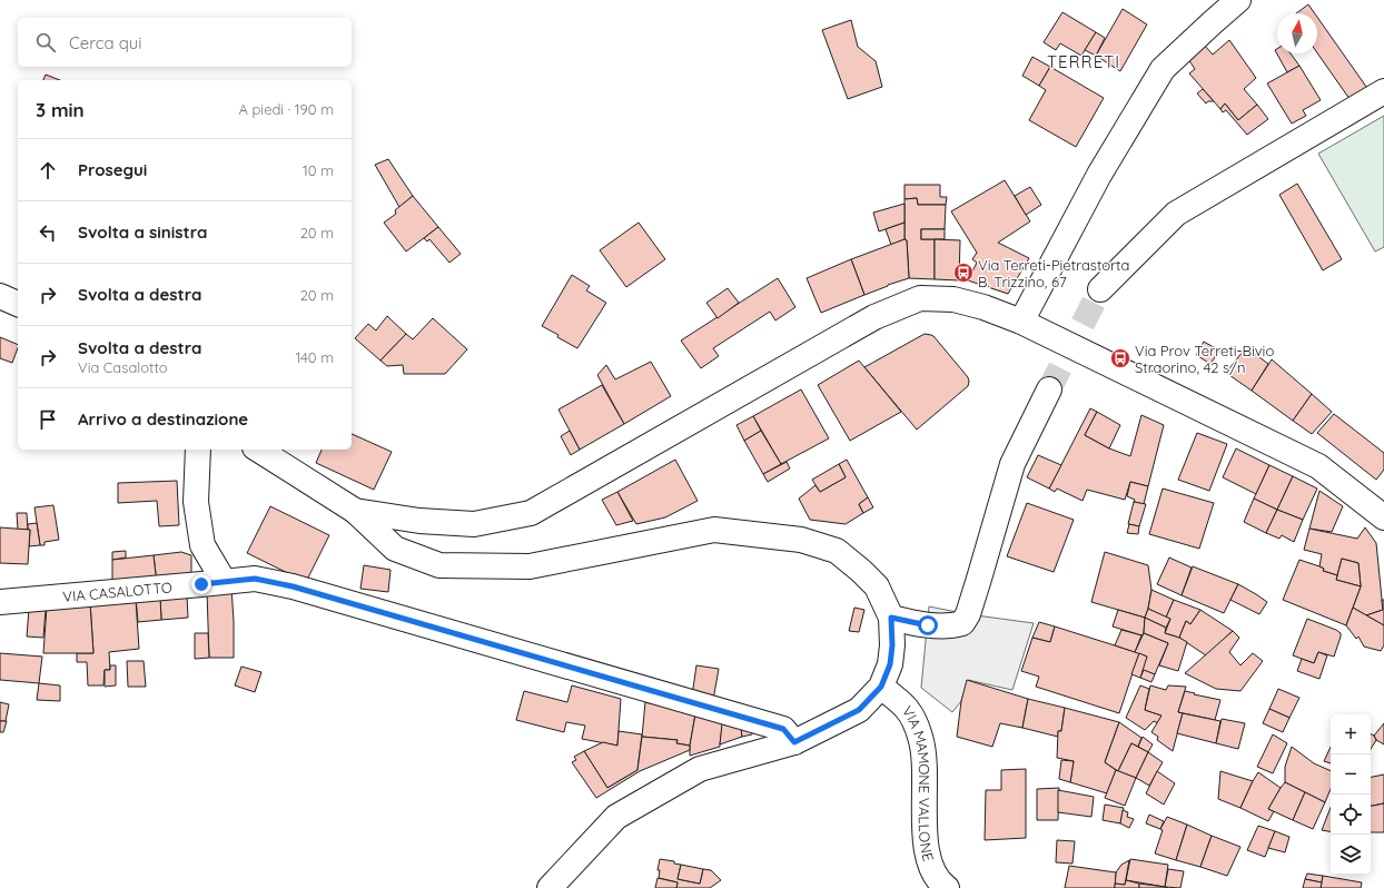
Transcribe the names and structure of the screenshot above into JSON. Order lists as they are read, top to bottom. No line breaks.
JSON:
{"streets":{"street":["VIA CASALOTTO","VIA MAMONE VALLONE"]},"districts":["TERRETI"],"places":{"bus stop":["Via Terreti-Pietrastorta B. Trizzino, 67","Via Prov Terreti-Bivio Straorino, 42 s/n"]},"north":"top","page":{"search":"Cerca qui","heading":["3 min","A piedi · 190 m"],"list":[["Prosegui","10 m"],["Svolta a sinistra","20 m"],["Svolta a destra","20 m"],["Svolta a destra","Via Casalotto","140 m"],"Arrivo a destinazione"],"map_buttons":["+","−"]}}
